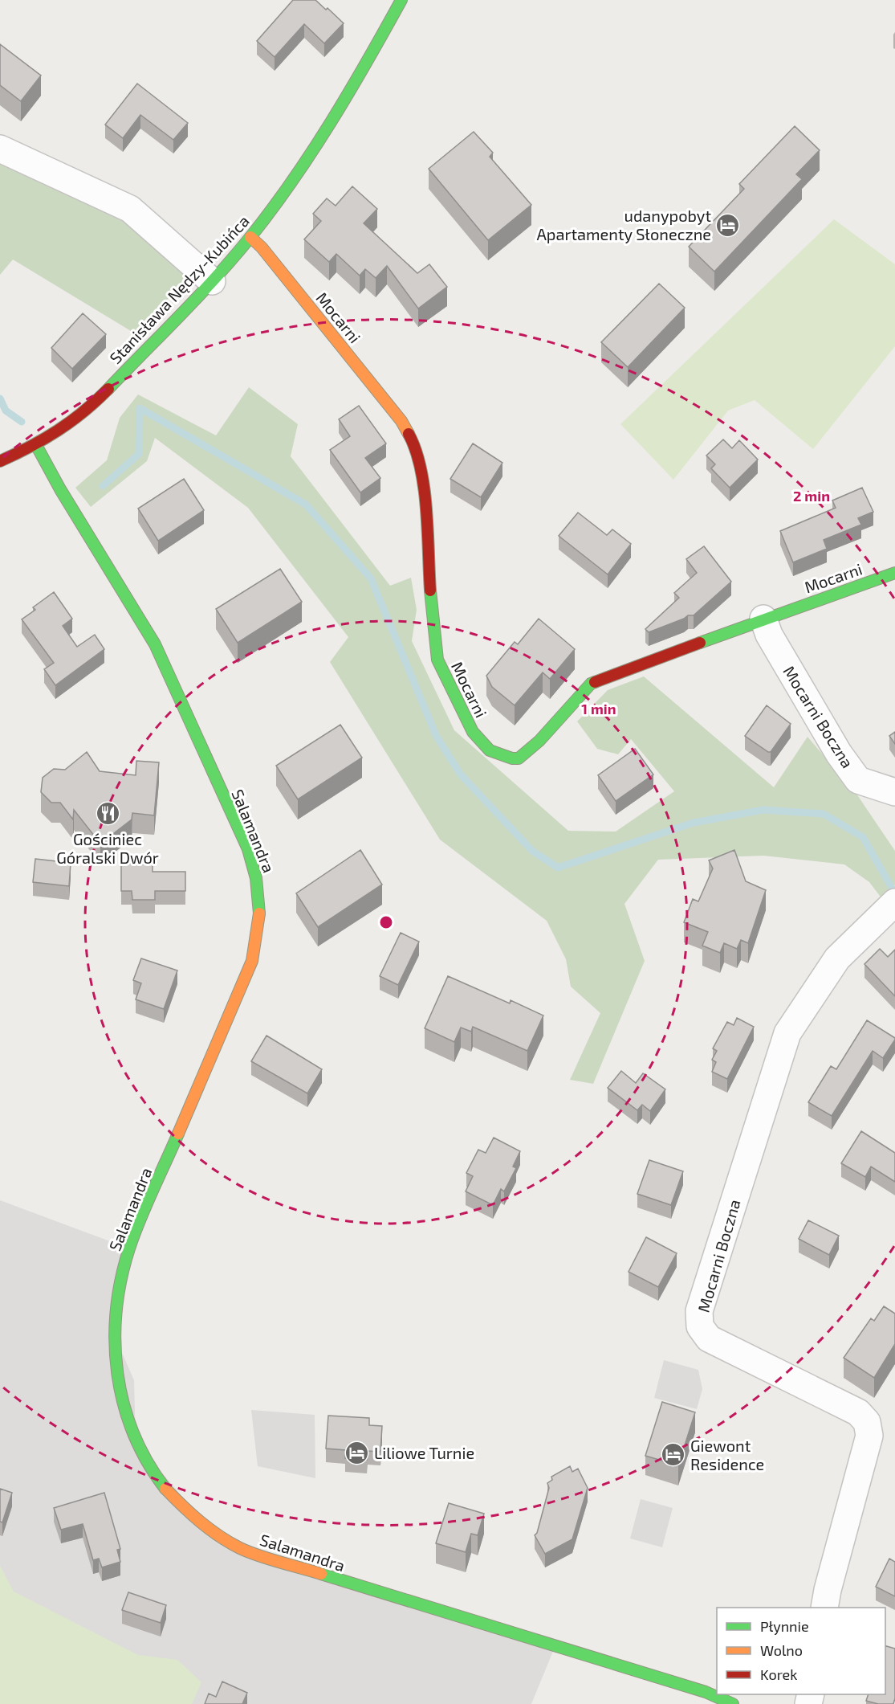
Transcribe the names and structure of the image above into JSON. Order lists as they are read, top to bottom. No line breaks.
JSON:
{"streets":{"street":["Stanisława Nędzy-Kubińca","Mocarni","Mocarni Boczna","Salamandra"]},"crossings":[["Stanisława Nędzy-Kubińca","Mocarni"],["Stanisława Nędzy-Kubińca","Salamandra"],["Mocarni","Mocarni Boczna"]],"places":{"hotel":["udanypobyt Apartamenty Słoneczne","Liliowe Turnie","Giewont Residence"],"restaurant":["Gościniec Góralski Dwór"]},"legend":["Płynnie","Wolno","Korek"],"rings":["2 min","1 min"]}
